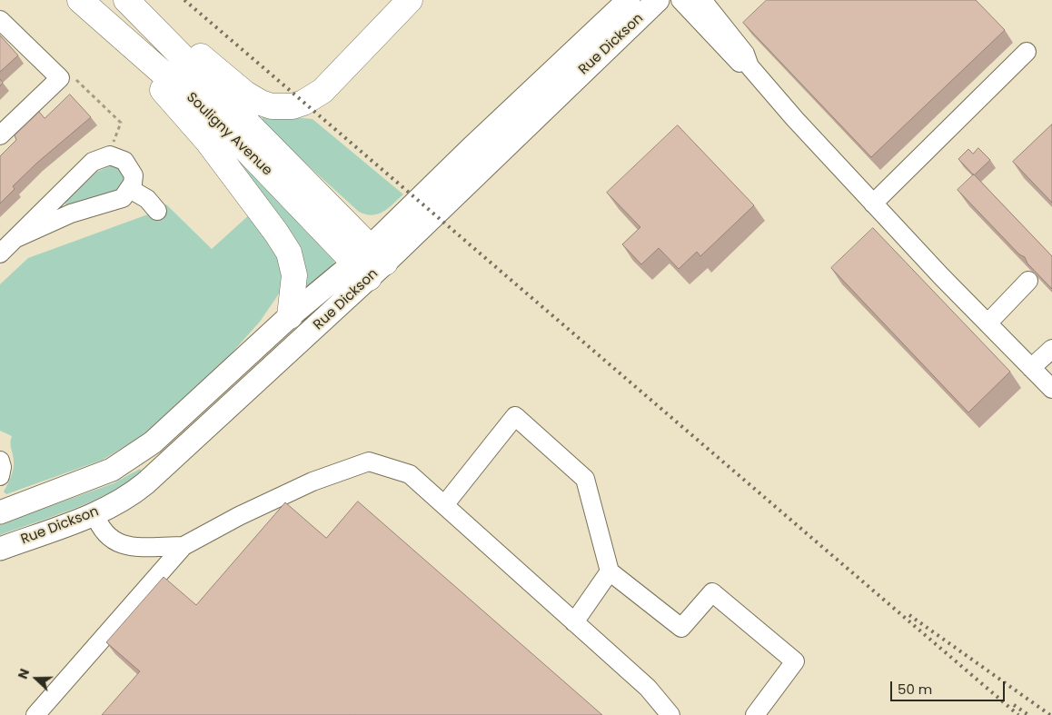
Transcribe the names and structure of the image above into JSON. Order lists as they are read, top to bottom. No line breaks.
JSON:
{"streets":{"highway":["Souligny Avenue"],"main road":["Rue Dickson"]},"crossings":[["Rue Dickson","Souligny Avenue"]],"scale_bar":"50 m","north":"left"}
